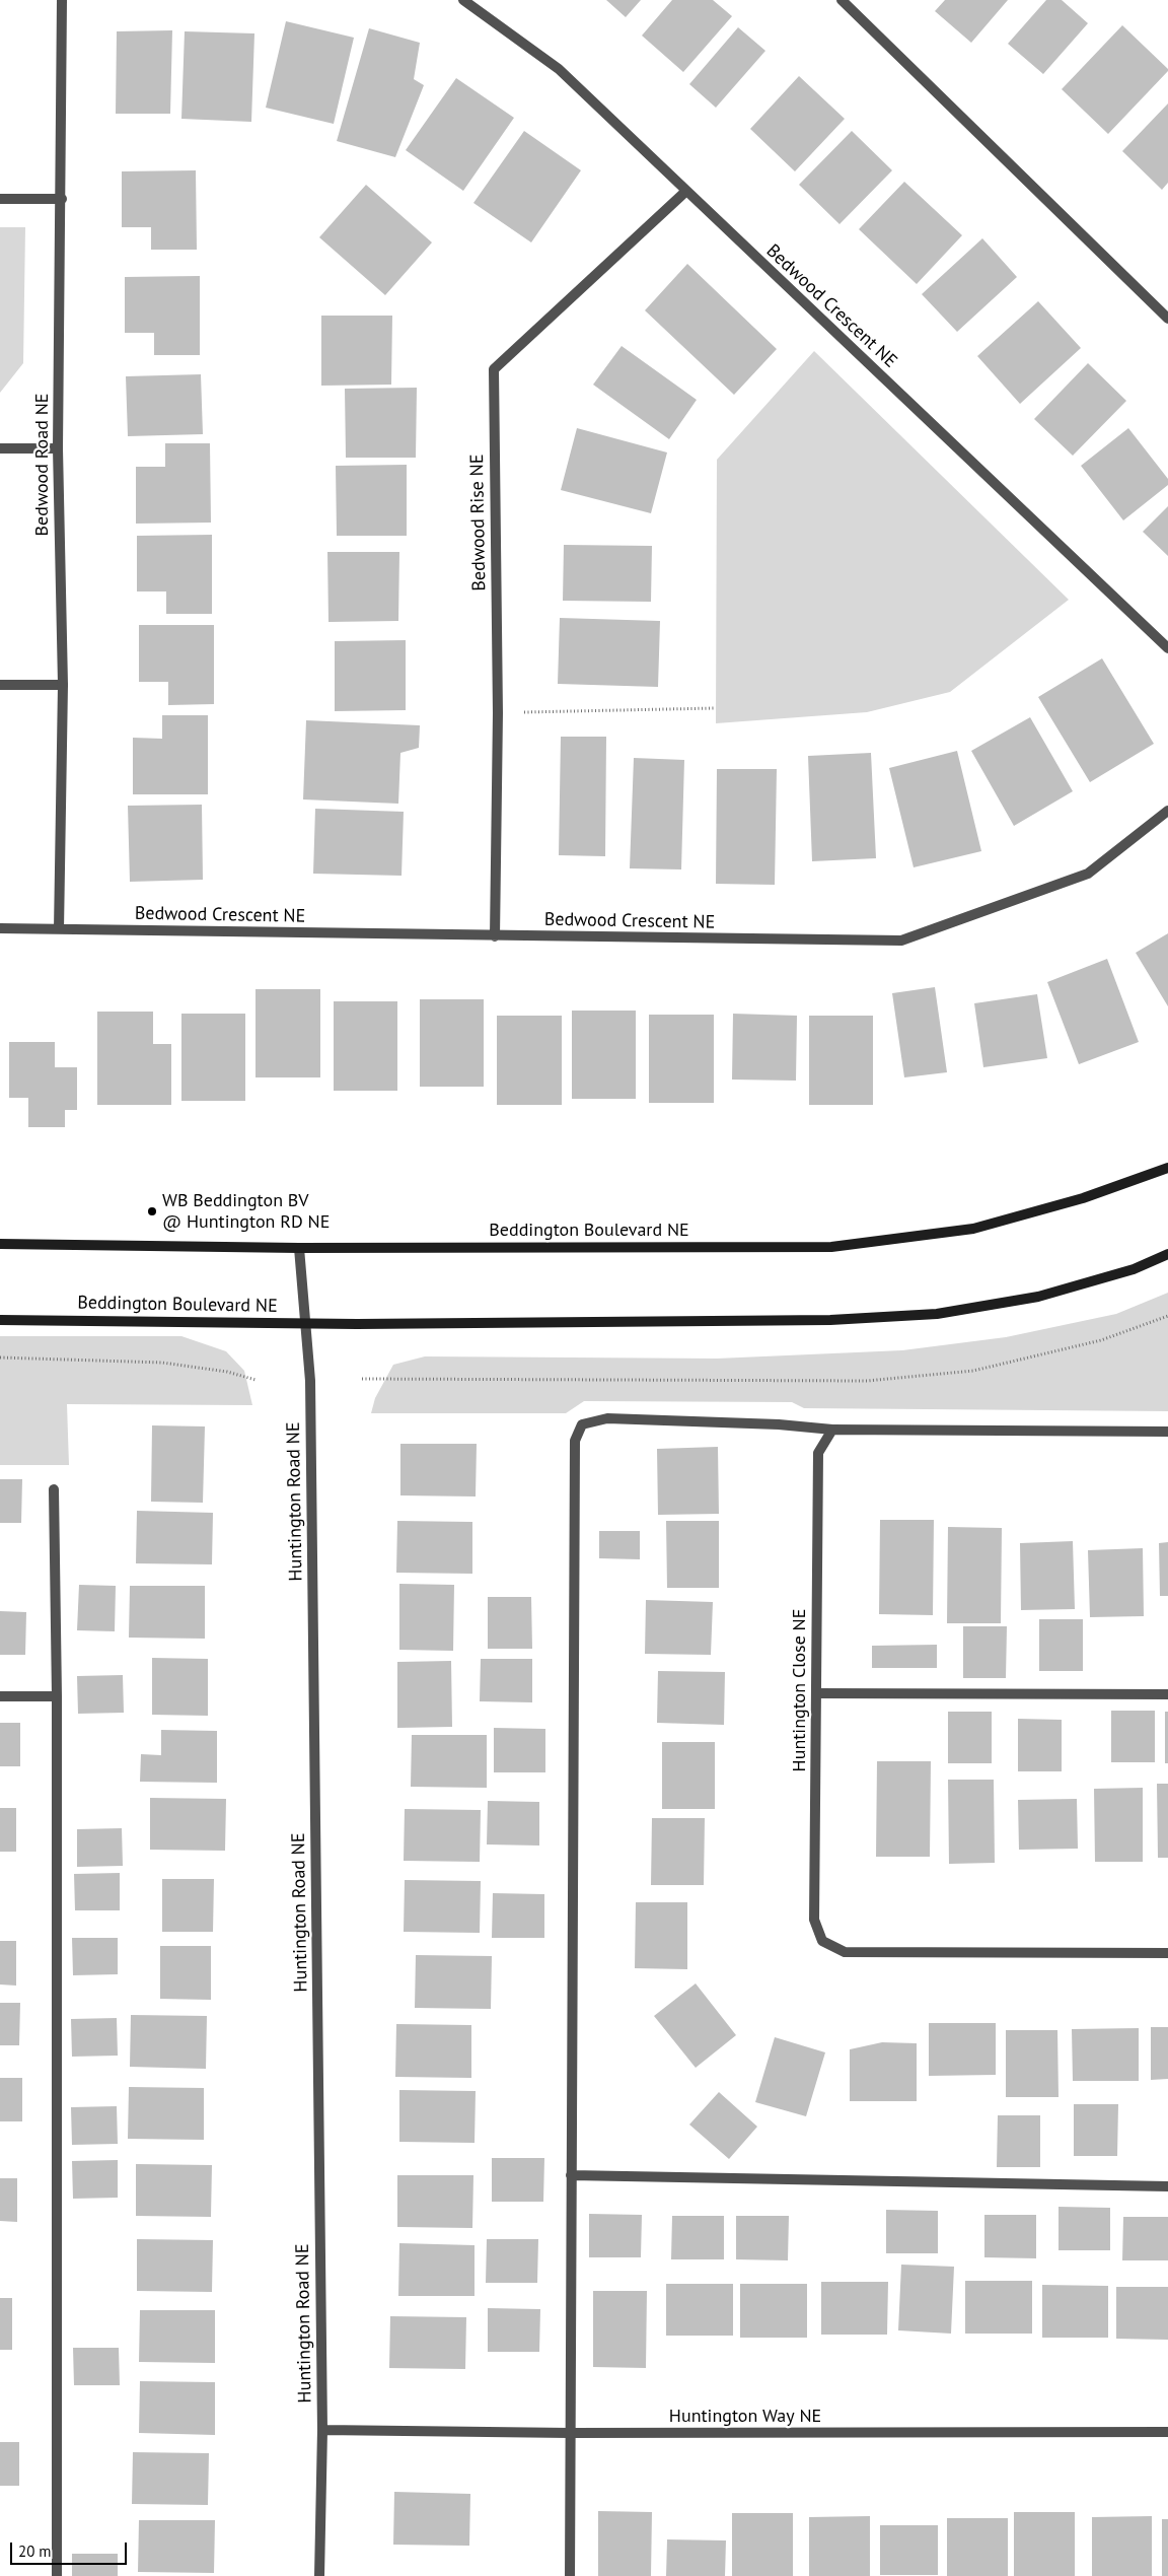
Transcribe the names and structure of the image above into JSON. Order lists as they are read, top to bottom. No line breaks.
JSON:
{"streets":{"main road":["Beddington Boulevard NE"],"street":["Bedwood Crescent NE","Bedwood Road NE","Bedwood Rise NE","Huntington Road NE","Huntington Close NE","Huntington Way NE"]},"crossings":[["Bedwood Crescent NE","Bedwood Road NE"],["Bedwood Crescent NE","Bedwood Rise NE"],["Beddington Boulevard NE","Huntington Road NE"],["Huntington Road NE","Huntington Way NE"]],"places":["WB Beddington BV @ Huntington RD NE"],"scale_bar":"20 m"}
